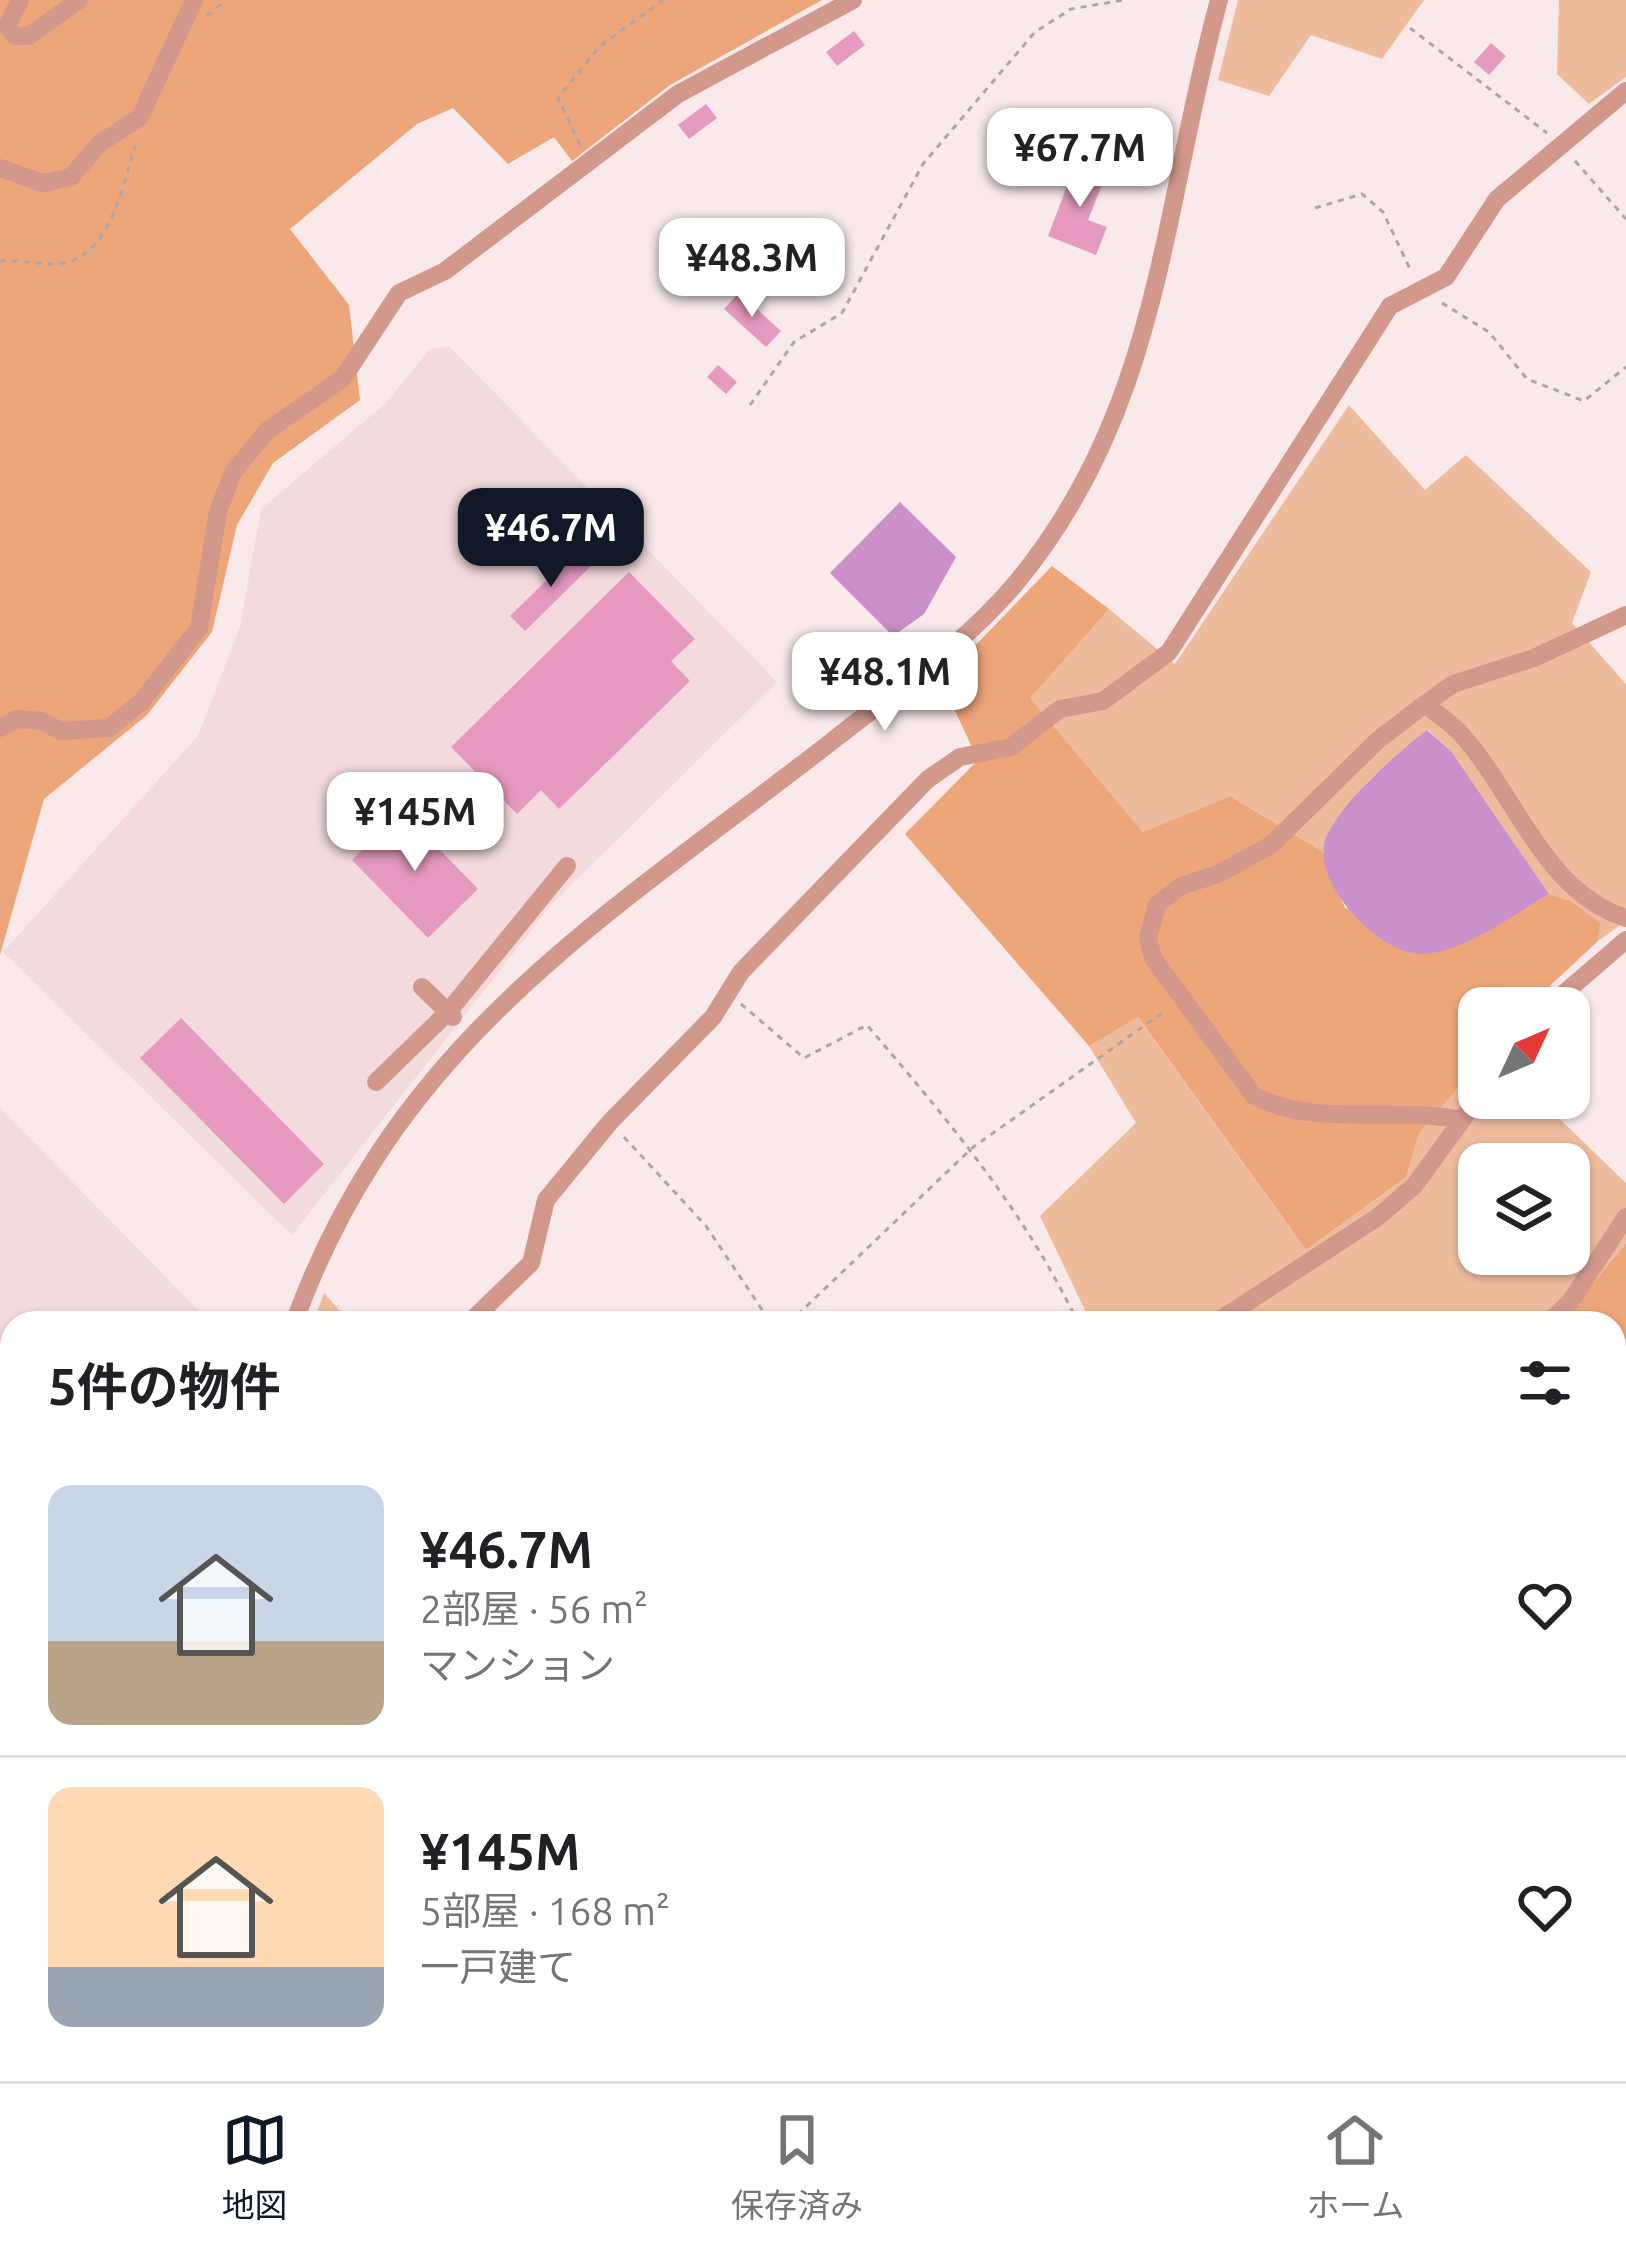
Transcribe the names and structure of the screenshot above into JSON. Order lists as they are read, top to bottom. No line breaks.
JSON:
{"north":"top right","page":{"price":["¥67.7M","¥48.3M","¥46.7M","¥48.1M","¥145M"],"heading":"5件の物件","list":[{"name":"¥46.7M","note":"2部屋 · 56 m² · マンション"},{"name":"¥145M","note":"5部屋 · 168 m² · 一戸建て"}],"tabs":["地図","保存済み","ホーム"]}}
